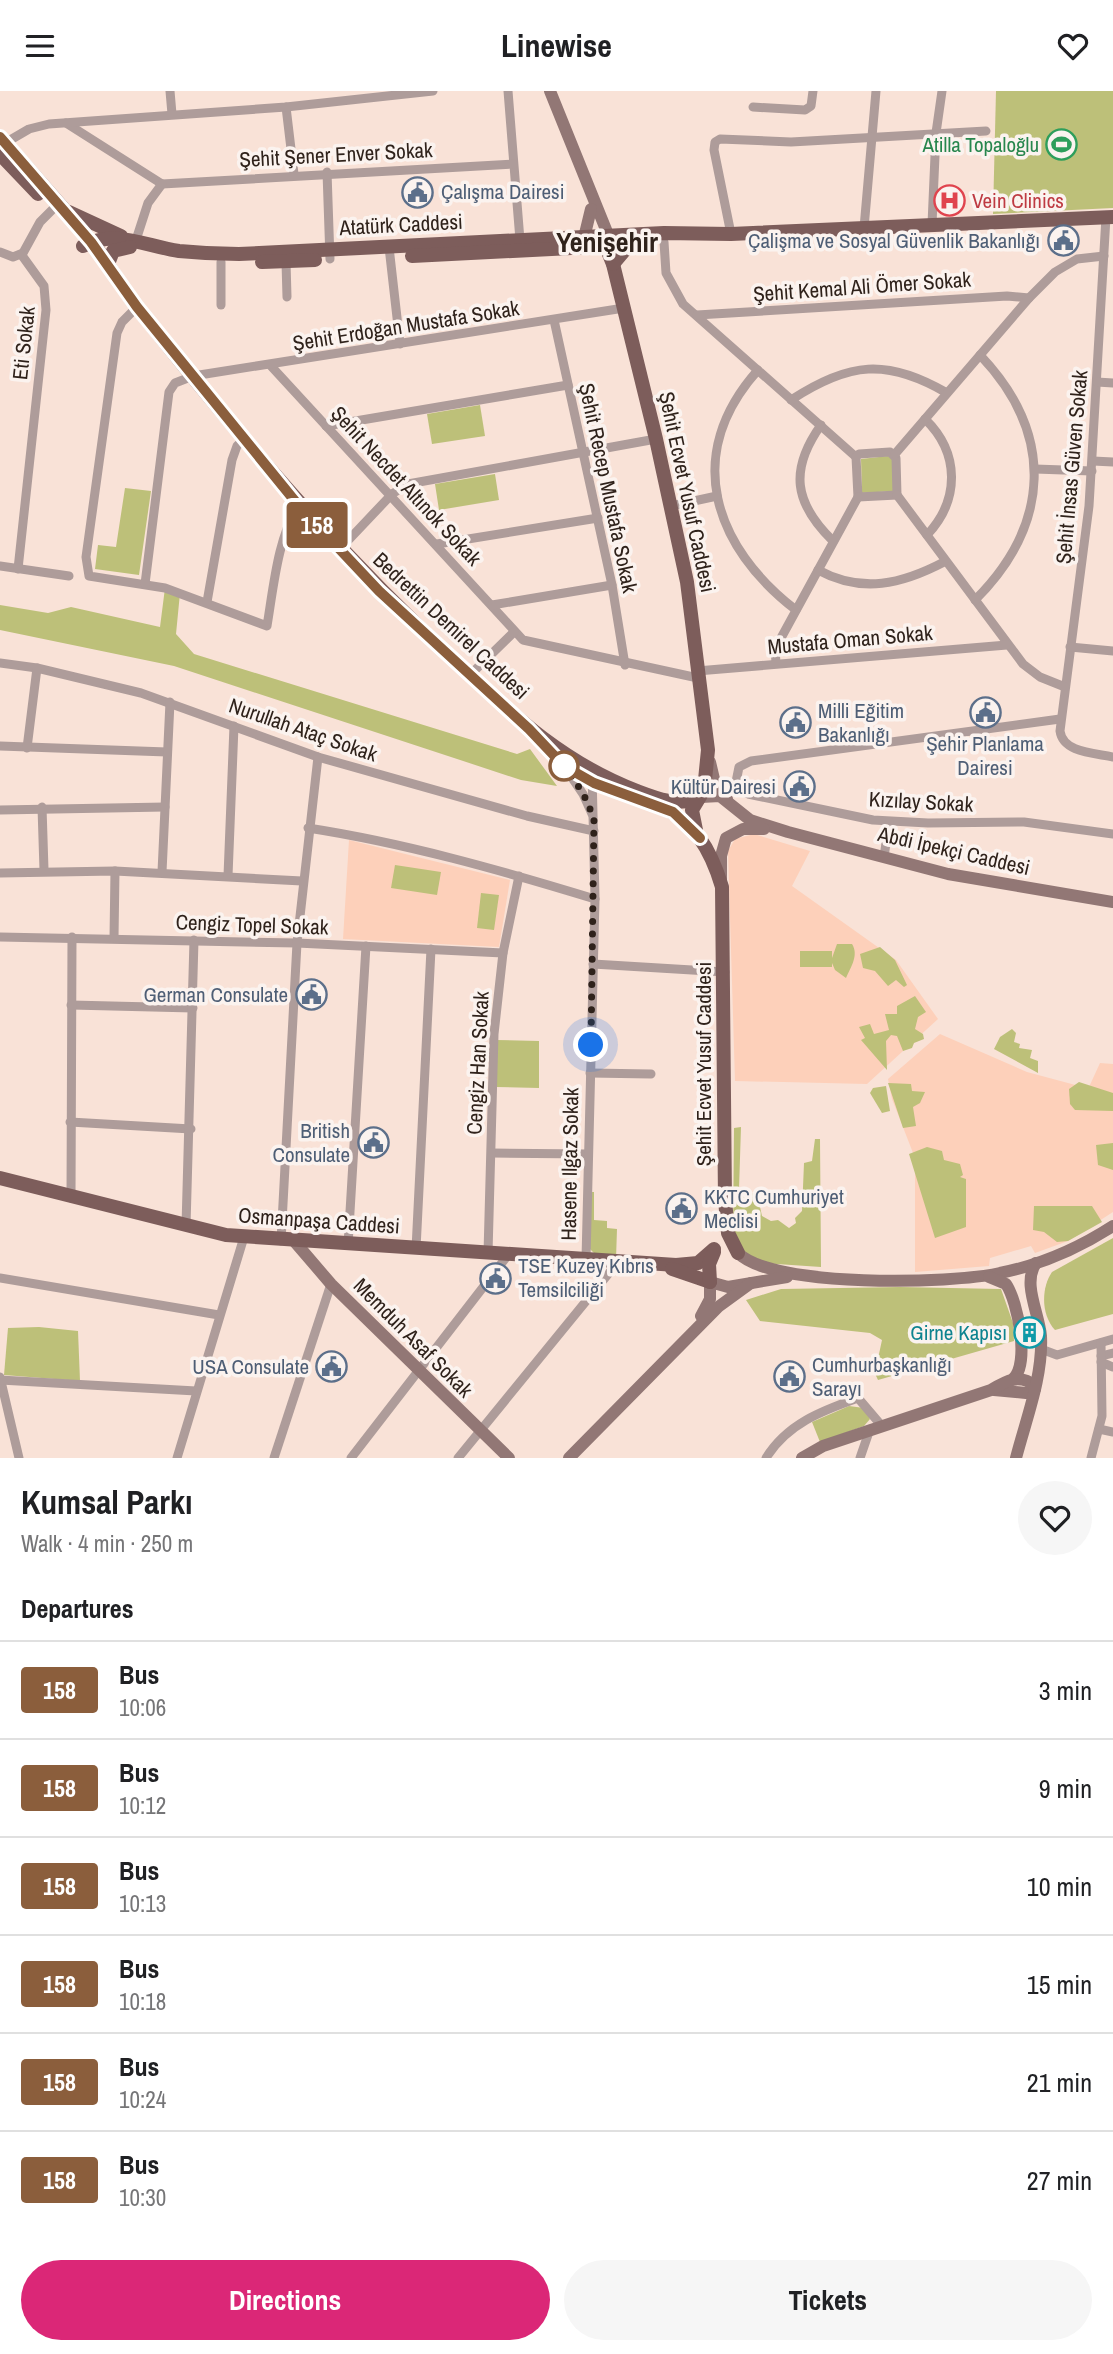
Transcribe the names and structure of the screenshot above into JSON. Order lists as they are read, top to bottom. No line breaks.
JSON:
{"streets":{"main road":["Atatürk Caddesi","Şehit Ecvet Yusuf Caddesi","Bedrettin Demirel Caddesi","Abdi İpekçi Caddesi","Osmanpaşa Caddesi","Memduh Asaf Sokak"],"street":["Şehit Şener Enver Sokak","Şehit Kemal Ali Ömer Sokak","Şehit Erdoğan Mustafa Sokak","Eti Sokak","Şehit İnsas Güven Sokak","Şehit Necdet Altınok Sokak","Şehit Recep Mustafa Sokak","Mustafa Oman Sokak","Nurullah Ataç Sokak","Kızılay Sokak","Cengiz Topel Sokak","Cengiz Han Sokak","Hasene Ilgaz Sokak"]},"crossings":[["Atatürk Caddesi","Şehit İnsas Güven Sokak"],["Atatürk Caddesi","Şehit Ecvet Yusuf Caddesi"],["Atatürk Caddesi","Bedrettin Demirel Caddesi"],["Şehit Erdoğan Mustafa Sokak","Şehit Necdet Altınok Sokak"],["Şehit Erdoğan Mustafa Sokak","Şehit Recep Mustafa Sokak"],["Şehit Erdoğan Mustafa Sokak","Şehit Ecvet Yusuf Caddesi"],["Şehit Erdoğan Mustafa Sokak","Bedrettin Demirel Caddesi"],["Şehit İnsas Güven Sokak","Kızılay Sokak"],["Şehit Necdet Altınok Sokak","Mustafa Oman Sokak"],["Şehit Recep Mustafa Sokak","Mustafa Oman Sokak"],["Şehit Ecvet Yusuf Caddesi","Bedrettin Demirel Caddesi"],["Şehit Ecvet Yusuf Caddesi","Mustafa Oman Sokak"],["Şehit Ecvet Yusuf Caddesi","Abdi İpekçi Caddesi"],["Şehit Ecvet Yusuf Caddesi","Osmanpaşa Caddesi"],["Bedrettin Demirel Caddesi","Abdi İpekçi Caddesi"],["Bedrettin Demirel Caddesi","Hasene Ilgaz Sokak"],["Nurullah Ataç Sokak","Hasene Ilgaz Sokak"],["Cengiz Topel Sokak","Cengiz Han Sokak"],["Cengiz Han Sokak","Osmanpaşa Caddesi"],["Hasene Ilgaz Sokak","Osmanpaşa Caddesi"],["Osmanpaşa Caddesi","Memduh Asaf Sokak"]],"districts":["Yenişehir"],"places":{"sports":["Atilla Topaloğlu"],"public building":["Çalışma Dairesi","Çalişma ve Sosyal Güvenlik Bakanlığı","Şehir Planlama Dairesi","Milli Eğitim Bakanlığı","Kültür Dairesi","German Consulate","British Consulate","KKTC Cumhuriyet Meclisi","TSE Kuzey Kıbrıs Temsilciliği","USA Consulate","Cumhurbaşkanlığı Sarayı"],"hospital":["Vein Clinics"],"building":["Girne Kapısı"]},"lines":["bus line 158"],"page":{"header":"Linewise","on_map":"158","heading":[["Kumsal Parkı","Walk · 4 min · 250 m"],"Departures"],"list":[{"mark":"158","name":"Bus","note":"10:06","value":"3 min"},{"mark":"158","name":"Bus","note":"10:12","value":"9 min"},{"mark":"158","name":"Bus","note":"10:13","value":"10 min"},{"mark":"158","name":"Bus","note":"10:18","value":"15 min"},{"mark":"158","name":"Bus","note":"10:24","value":"21 min"},{"mark":"158","name":"Bus","note":"10:30","value":"27 min"}],"buttons":["Directions","Tickets"]}}
